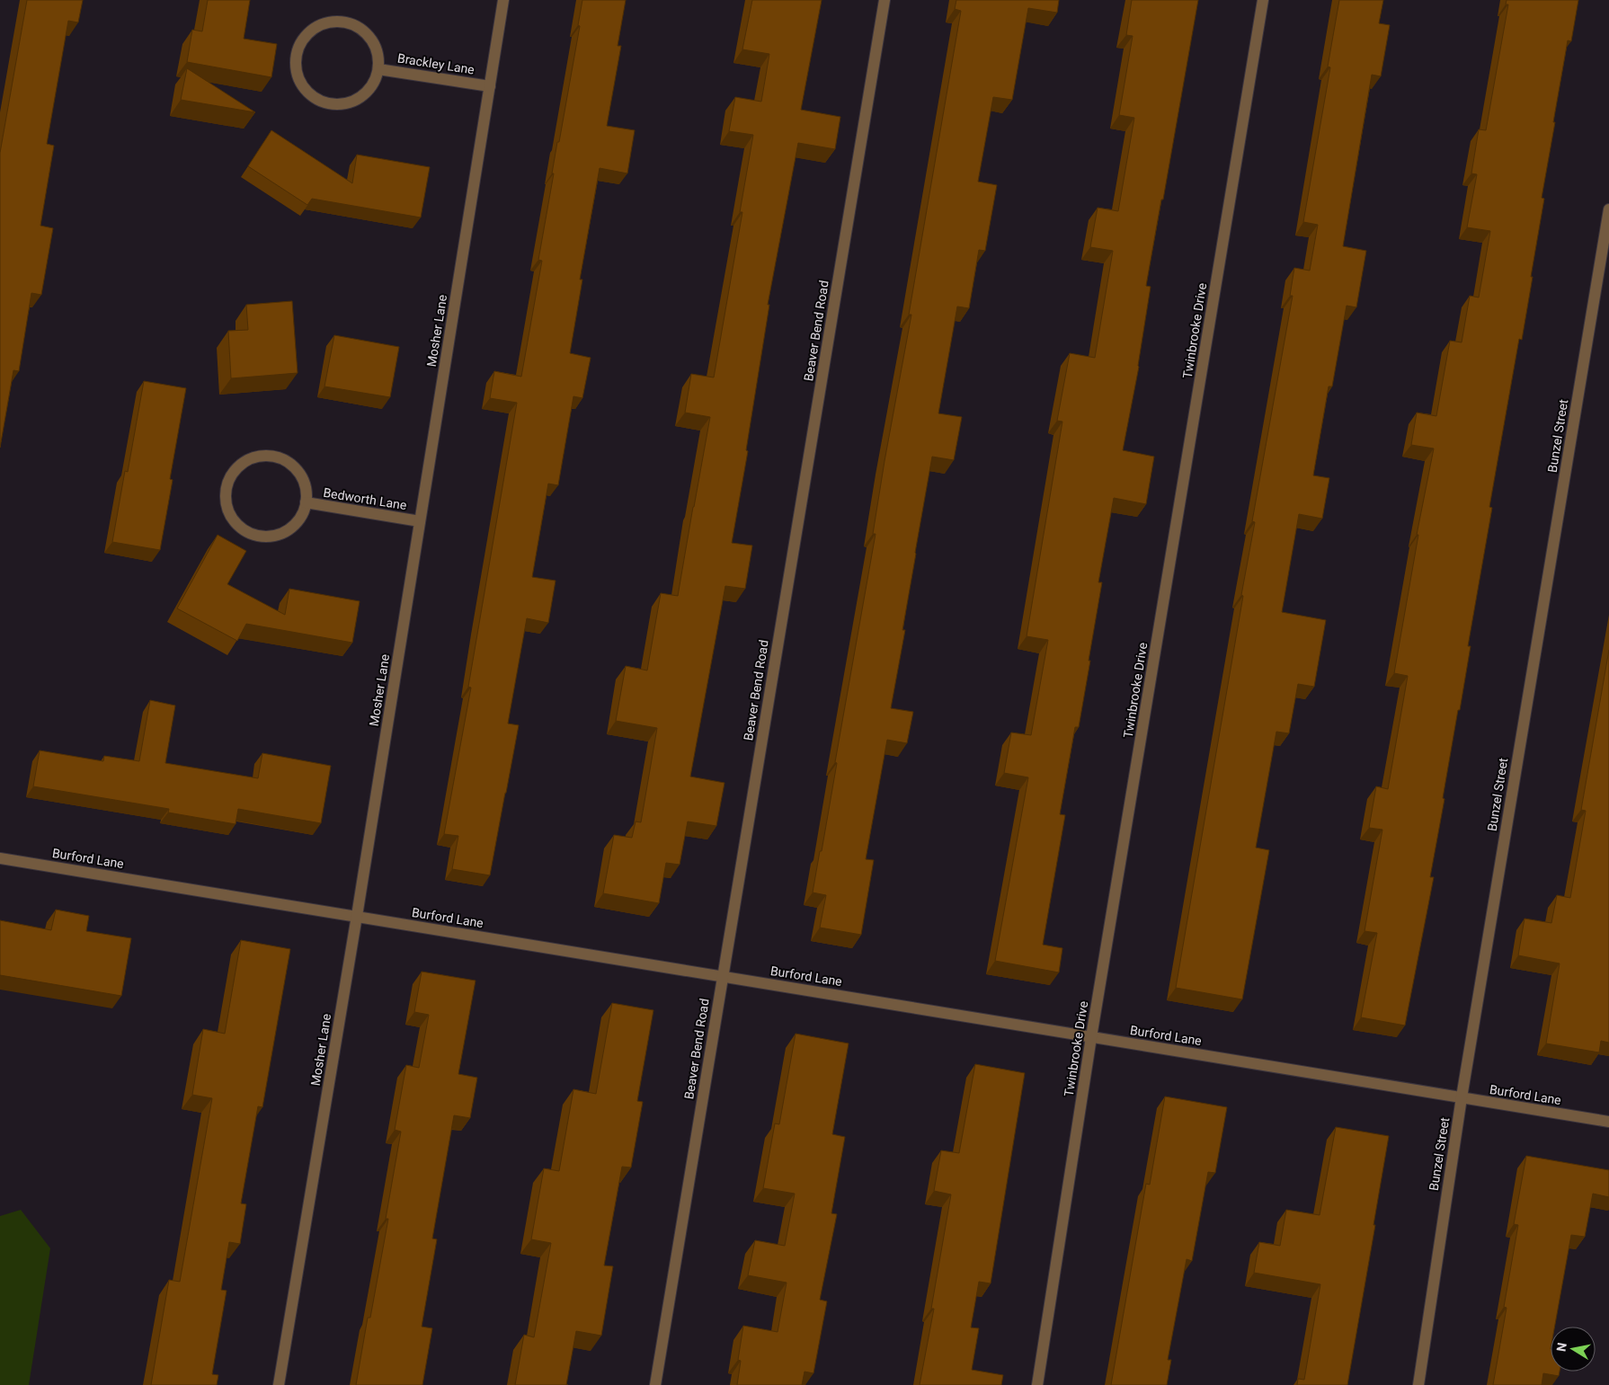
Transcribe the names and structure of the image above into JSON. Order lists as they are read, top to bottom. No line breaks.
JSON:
{"streets":{"street":["Brackley Lane","Mosher Lane","Beaver Bend Road","Twinbrooke Drive","Bunzel Street","Bedworth Lane","Burford Lane"]},"crossings":[["Brackley Lane","Mosher Lane"],["Mosher Lane","Bedworth Lane"],["Mosher Lane","Burford Lane"],["Beaver Bend Road","Burford Lane"],["Twinbrooke Drive","Burford Lane"],["Bunzel Street","Burford Lane"]],"north":"left"}
